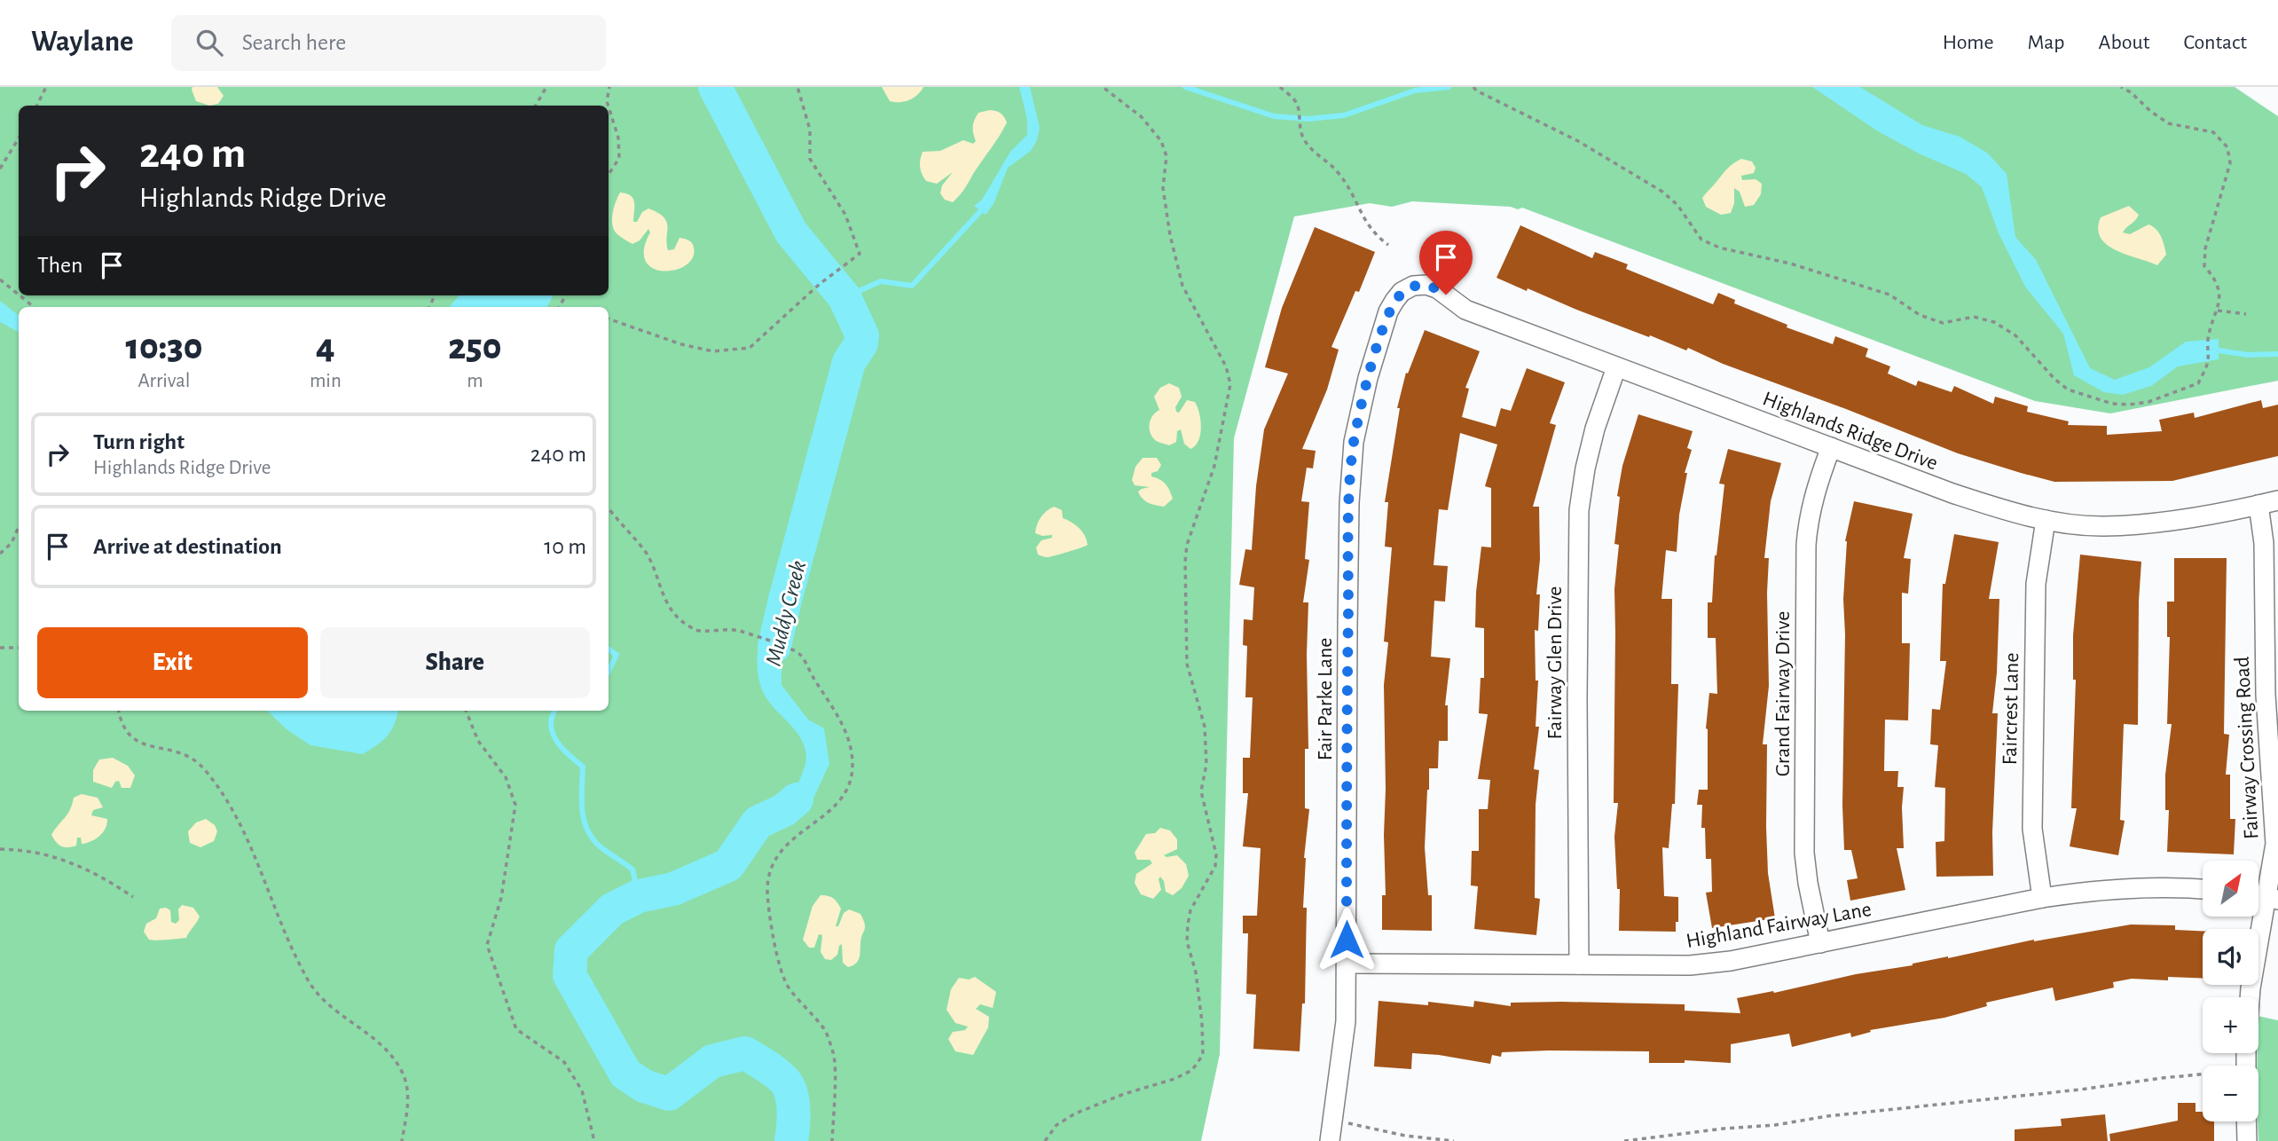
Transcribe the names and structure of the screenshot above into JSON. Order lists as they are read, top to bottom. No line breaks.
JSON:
{"streets":{"street":["Highlands Ridge Drive","Fairway Glen Drive","Grand Fairway Drive","Fair Parke Lane","Faircrest Lane","Fairway Crossing Road","Highland Fairway Lane"]},"crossings":[["Highlands Ridge Drive","Fairway Glen Drive"],["Highlands Ridge Drive","Grand Fairway Drive"],["Highlands Ridge Drive","Fair Parke Lane"],["Highlands Ridge Drive","Faircrest Lane"],["Highlands Ridge Drive","Fairway Crossing Road"],["Fairway Glen Drive","Highland Fairway Lane"],["Grand Fairway Drive","Highland Fairway Lane"],["Fair Parke Lane","Highland Fairway Lane"],["Faircrest Lane","Highland Fairway Lane"]],"water":["Muddy Creek"],"north":"top right","page":{"header":"Waylane","search":"Search here","nav":["Home","Map","About","Contact"],"turn":["240 m","Highlands Ridge Drive"],"then":"Then","eta":["10:30","Arrival","4","min","250","m"],"list":[{"name":"Turn right","note":"Highlands Ridge Drive","value":"240 m"},{"name":"Arrive at destination","value":"10 m"}],"buttons":["Exit","Share"],"map_buttons":["+","−"]}}
